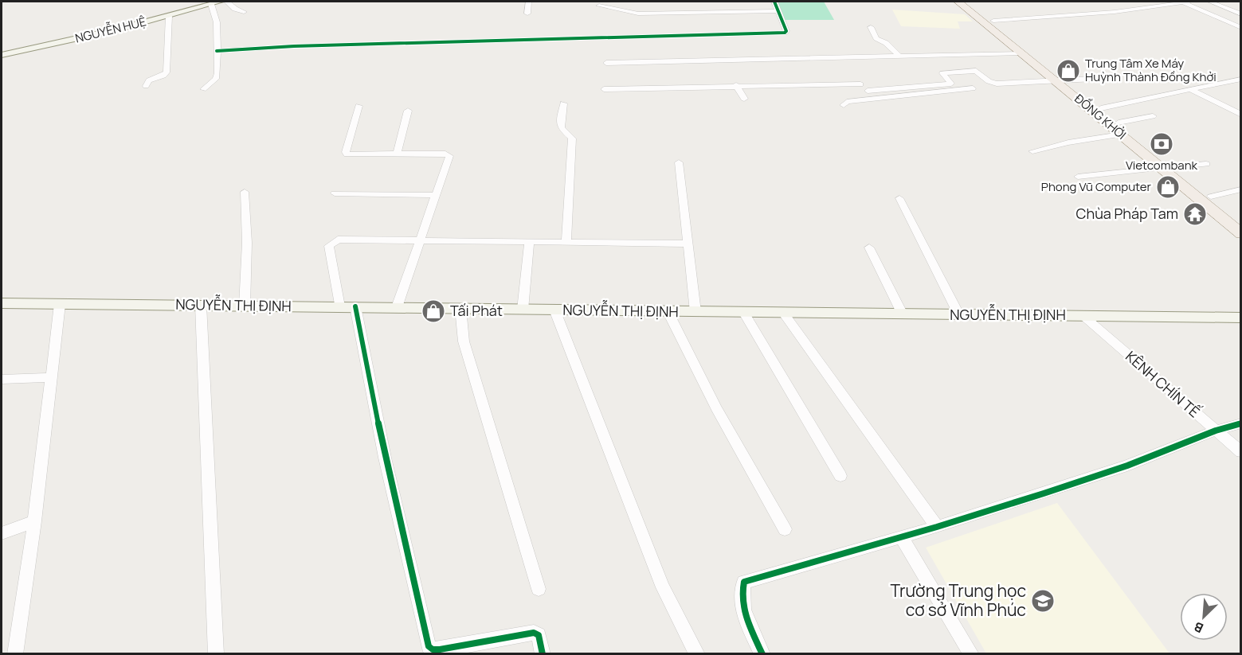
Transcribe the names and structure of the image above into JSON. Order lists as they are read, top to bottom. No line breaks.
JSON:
{"streets":{"main road":["NGUYỄN HUỆ","ĐỒNG KHỞI","NGUYỄN THỊ ĐỊNH"],"street":["KÊNH CHÍN TẾ"]},"crossings":[["NGUYỄN THỊ ĐỊNH","KÊNH CHÍN TẾ"]],"places":{"shop":["Trung Tâm Xe Máy Huỳnh Thành Đồng Khởi","Phong Vũ Computer","Tấi Phát"],"bank":["Vietcombank"],"temple":["Chùa Pháp Tam"],"school or university":["Trường Trung học cơ sở Vĩnh Phúc"]},"north":"bottom left"}
